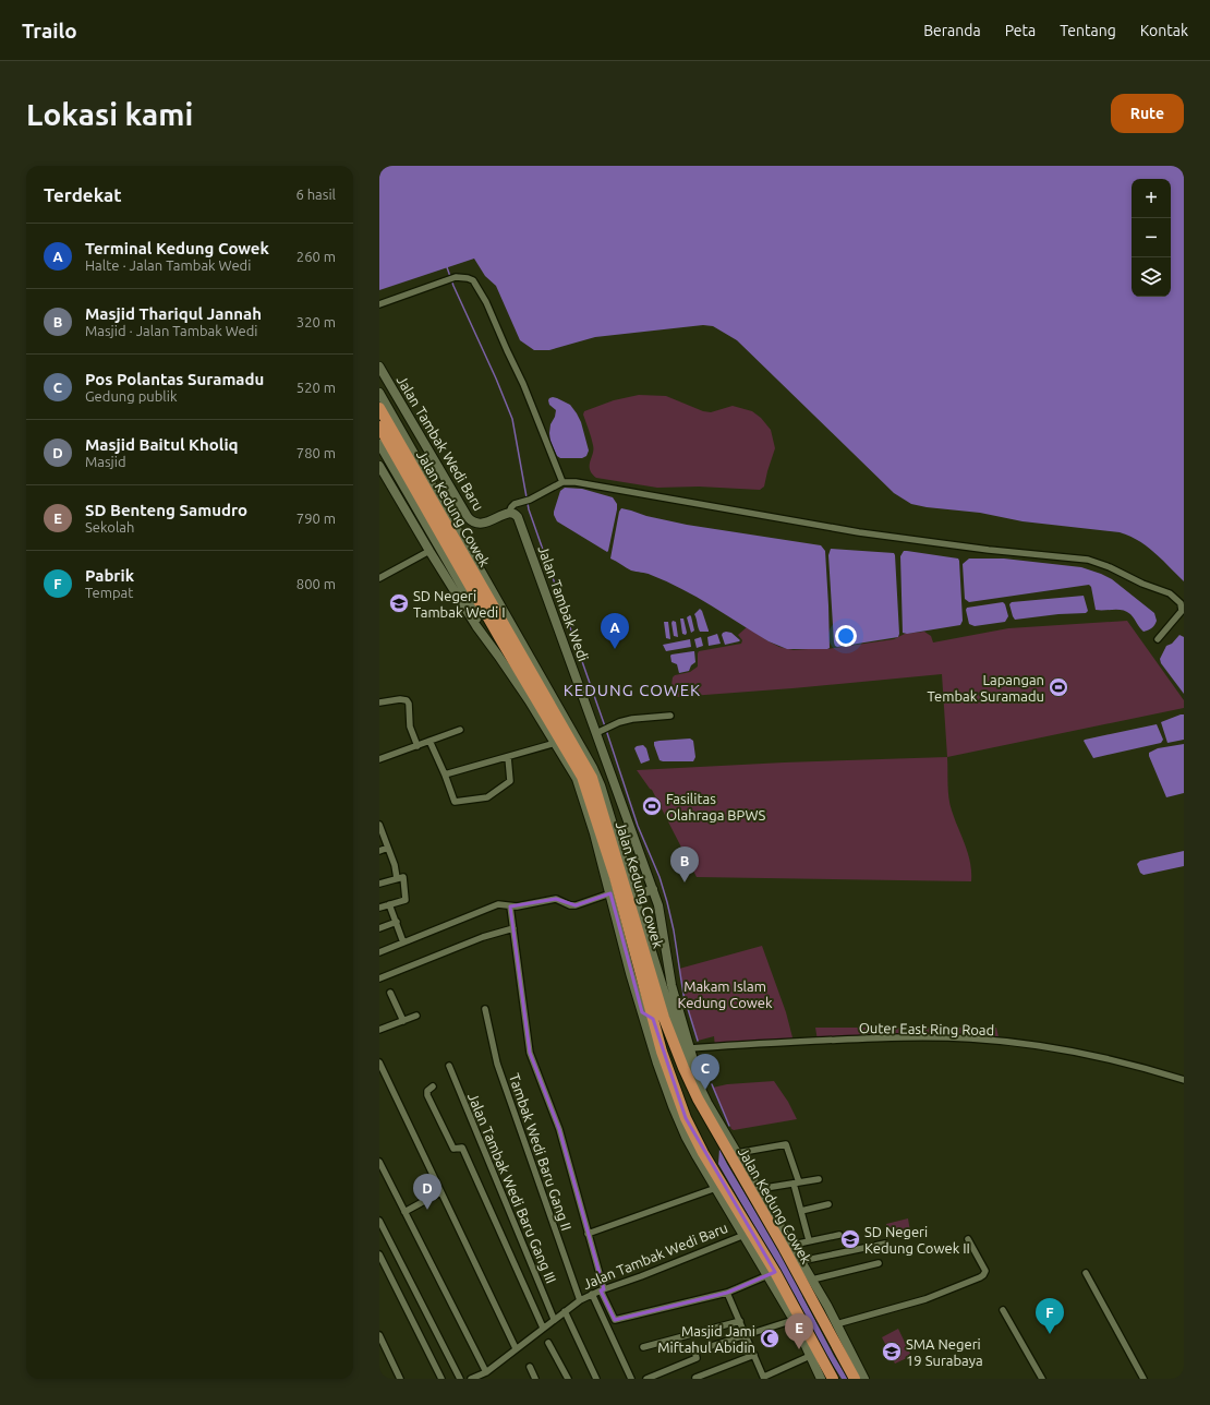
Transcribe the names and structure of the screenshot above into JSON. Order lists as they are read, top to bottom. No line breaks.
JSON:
{"streets":{"highway":["Jalan Kedung Cowek"],"main road":["Jalan Tambak Wedi Baru","Jalan Tambak Wedi"],"street":["Outer East Ring Road","Tambak Wedi Baru Gang II","Jalan Tambak Wedi Baru Gang III"]},"crossings":[["Jalan Tambak Wedi Baru","Jalan Kedung Cowek"],["Jalan Tambak Wedi Baru","Jalan Tambak Wedi"],["Jalan Tambak Wedi Baru","Tambak Wedi Baru Gang II"],["Jalan Tambak Wedi Baru","Jalan Tambak Wedi Baru Gang III"],["Jalan Kedung Cowek","Jalan Tambak Wedi"],["Jalan Tambak Wedi","Outer East Ring Road"]],"districts":["KEDUNG COWEK"],"parks":["Makam Islam Kedung Cowek"],"places":{"school or university":["SD Negeri Tambak Wedi I","SD Negeri Kedung Cowek II","SMA Negeri 19 Surabaya"],"sports":["Lapangan Tembak Suramadu","Fasilitas Olahraga BPWS"],"mosque":["Masjid Jami Miftahul Abidin"]},"page":{"header":"Trailo","nav":["Beranda","Peta","Tentang","Kontak"],"buttons":"Rute","title":"Lokasi kami","heading":["Terdekat","6 hasil"],"map_buttons":["+","−"],"list":[{"mark":"A","name":"Terminal Kedung Cowek","note":"Halte · Jalan Tambak Wedi","value":"260 m"},{"mark":"B","name":"Masjid Thariqul Jannah","note":"Masjid · Jalan Tambak Wedi","value":"320 m"},{"mark":"C","name":"Pos Polantas Suramadu","note":"Gedung publik","value":"520 m"},{"mark":"D","name":"Masjid Baitul Kholiq","note":"Masjid","value":"780 m"},{"mark":"E","name":"SD Benteng Samudro","note":"Sekolah","value":"790 m"},{"mark":"F","name":"Pabrik","note":"Tempat","value":"800 m"}],"pins":["A","B","C","D","F","E"]}}
